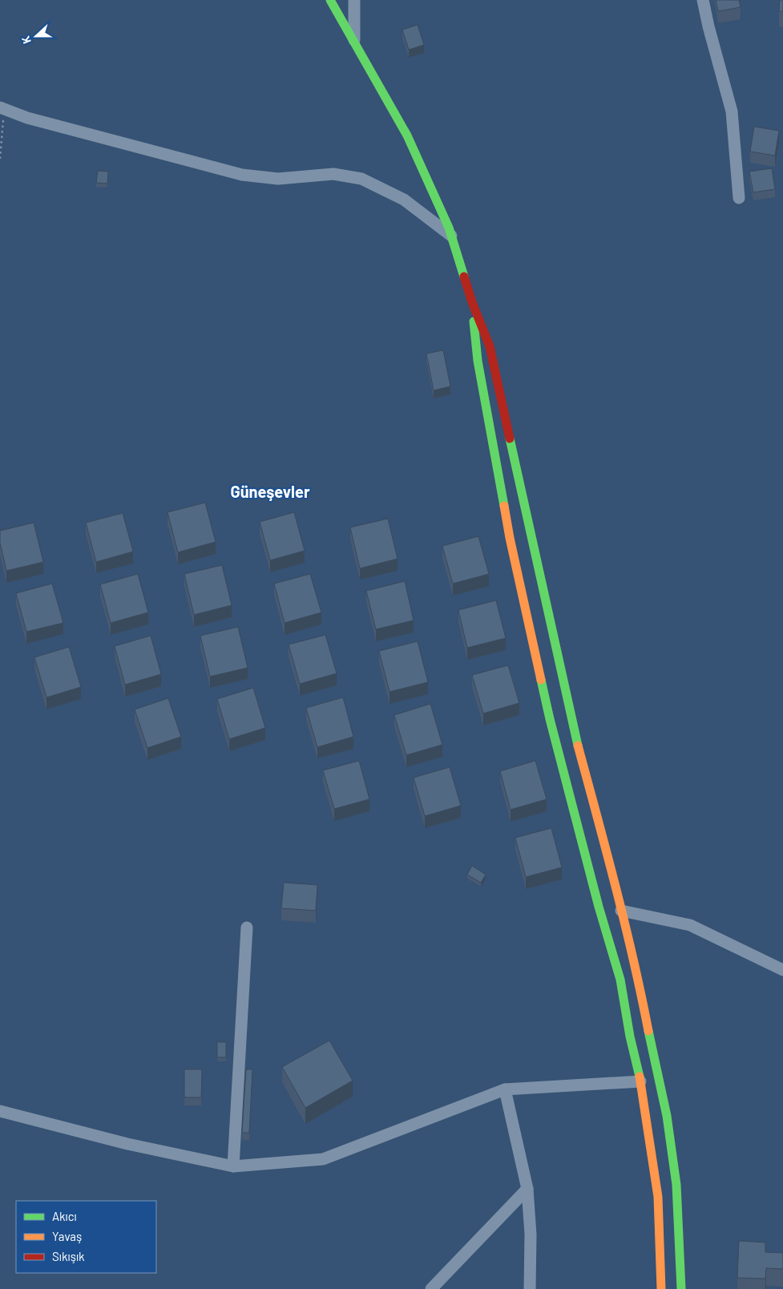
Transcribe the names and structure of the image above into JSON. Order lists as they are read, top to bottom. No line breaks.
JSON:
{"districts":["Güneşevler"],"legend":["Akıcı","Yavaş","Sıkışık"],"north":"left"}
